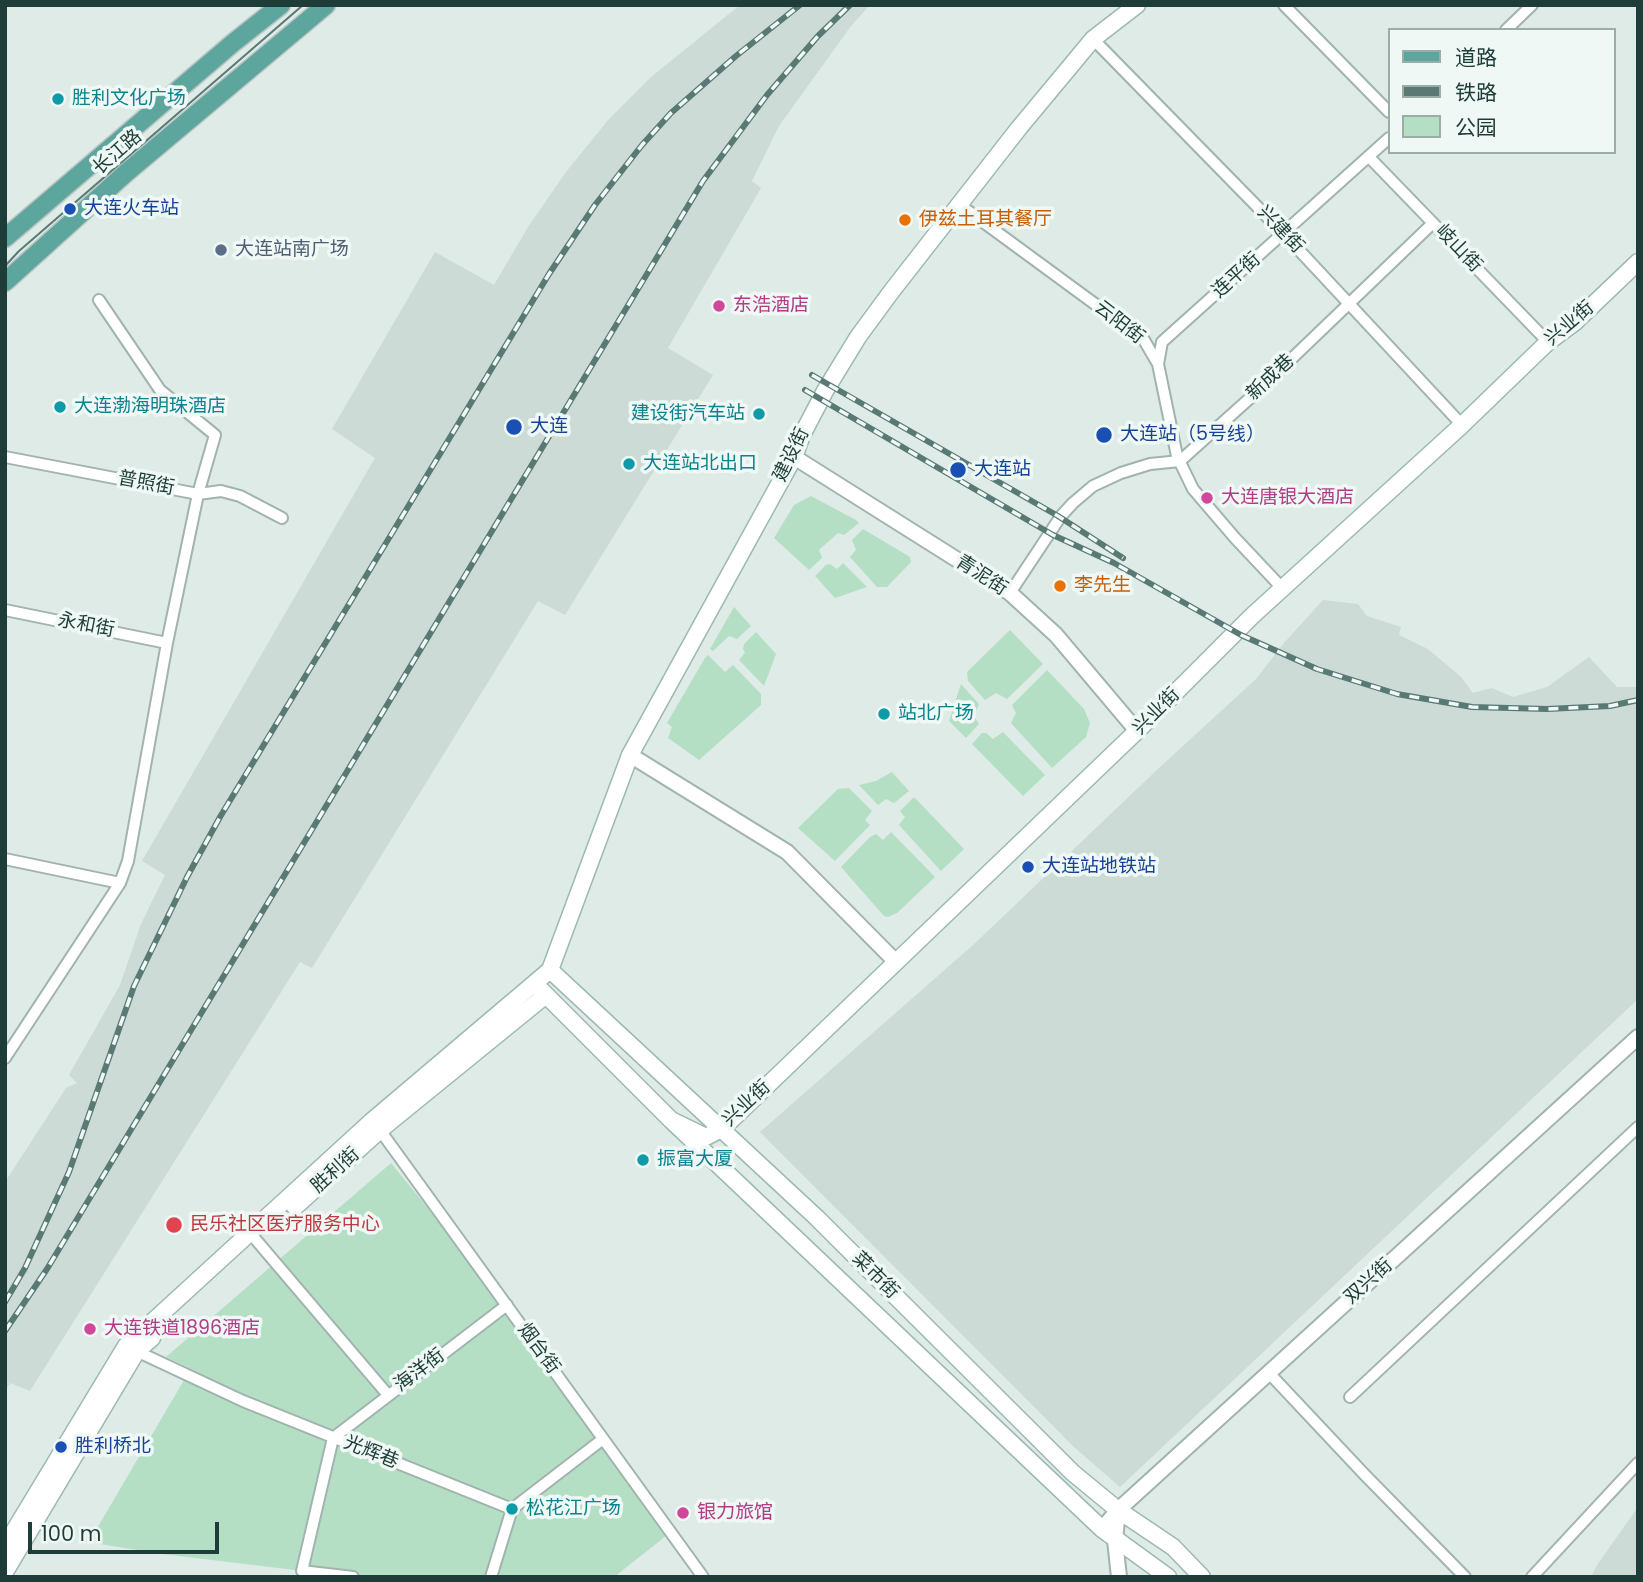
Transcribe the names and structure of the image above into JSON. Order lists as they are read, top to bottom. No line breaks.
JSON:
{"streets":{"main road":["长江路","兴业街","建设街","胜利街","菜市街"],"street":["兴建街","岐山街","连平街","云阳街","新成巷","普照街","青泥街","永和街","双兴街","烟台街","海洋街","光辉巷"]},"crossings":[["兴建街","连平街"],["兴建街","兴业街"],["兴建街","新成巷"],["兴建街","建设街"],["岐山街","连平街"],["岐山街","兴业街"],["岐山街","新成巷"],["连平街","云阳街"],["云阳街","兴业街"],["云阳街","新成巷"],["云阳街","建设街"],["兴业街","青泥街"],["兴业街","菜市街"],["建设街","青泥街"],["建设街","胜利街"],["建设街","菜市街"],["胜利街","菜市街"],["胜利街","烟台街"],["胜利街","光辉巷"],["菜市街","双兴街"],["烟台街","海洋街"],["海洋街","光辉巷"]],"places":["胜利文化广场","大连火车站","伊兹土耳其餐厅","大连站南广场","东浩酒店","大连渤海明珠酒店","建设街汽车站","大连","大连站（5号线）","大连站北出口","大连站","大连唐银大酒店","李先生","站北广场","大连站地铁站","振富大厦","民乐社区医疗服务中心","大连铁道1896酒店","胜利桥北","松花江广场","银力旅馆"],"legend":["道路","铁路","公园"],"scale_bar":"100 m"}
